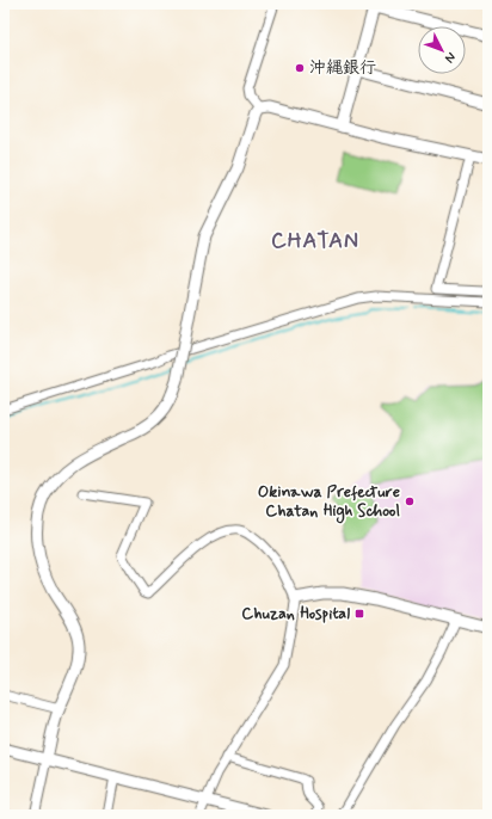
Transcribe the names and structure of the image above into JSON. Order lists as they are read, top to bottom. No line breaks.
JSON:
{"districts":["CHATAN"],"places":{"other":["沖縄銀行","Okinawa Prefecture Chatan High School"],"transit":["Chuzan Hospital"]},"north":"bottom right"}
